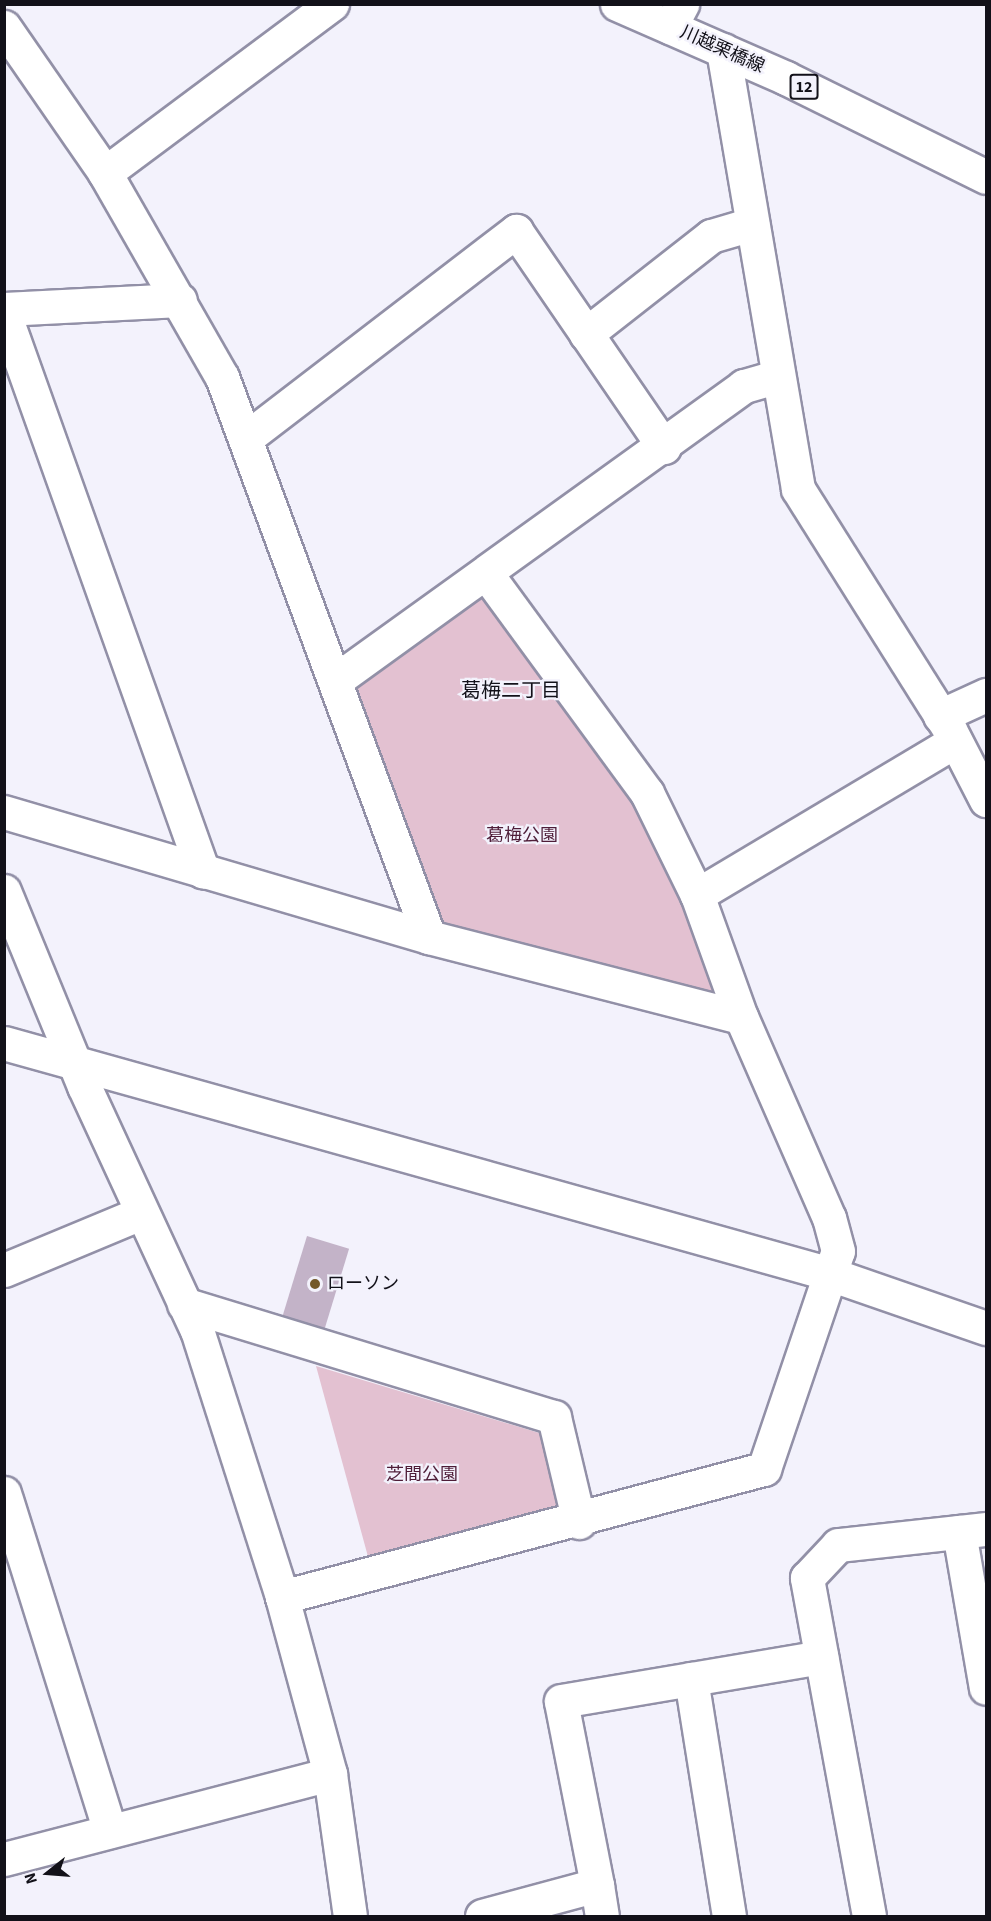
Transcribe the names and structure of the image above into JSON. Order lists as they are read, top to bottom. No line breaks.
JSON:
{"streets":{"street":["川越栗橋線","12"]},"districts":["葛梅二丁目"],"parks":["葛梅公園","芝間公園"],"places":["ローソン"],"north":"left"}
